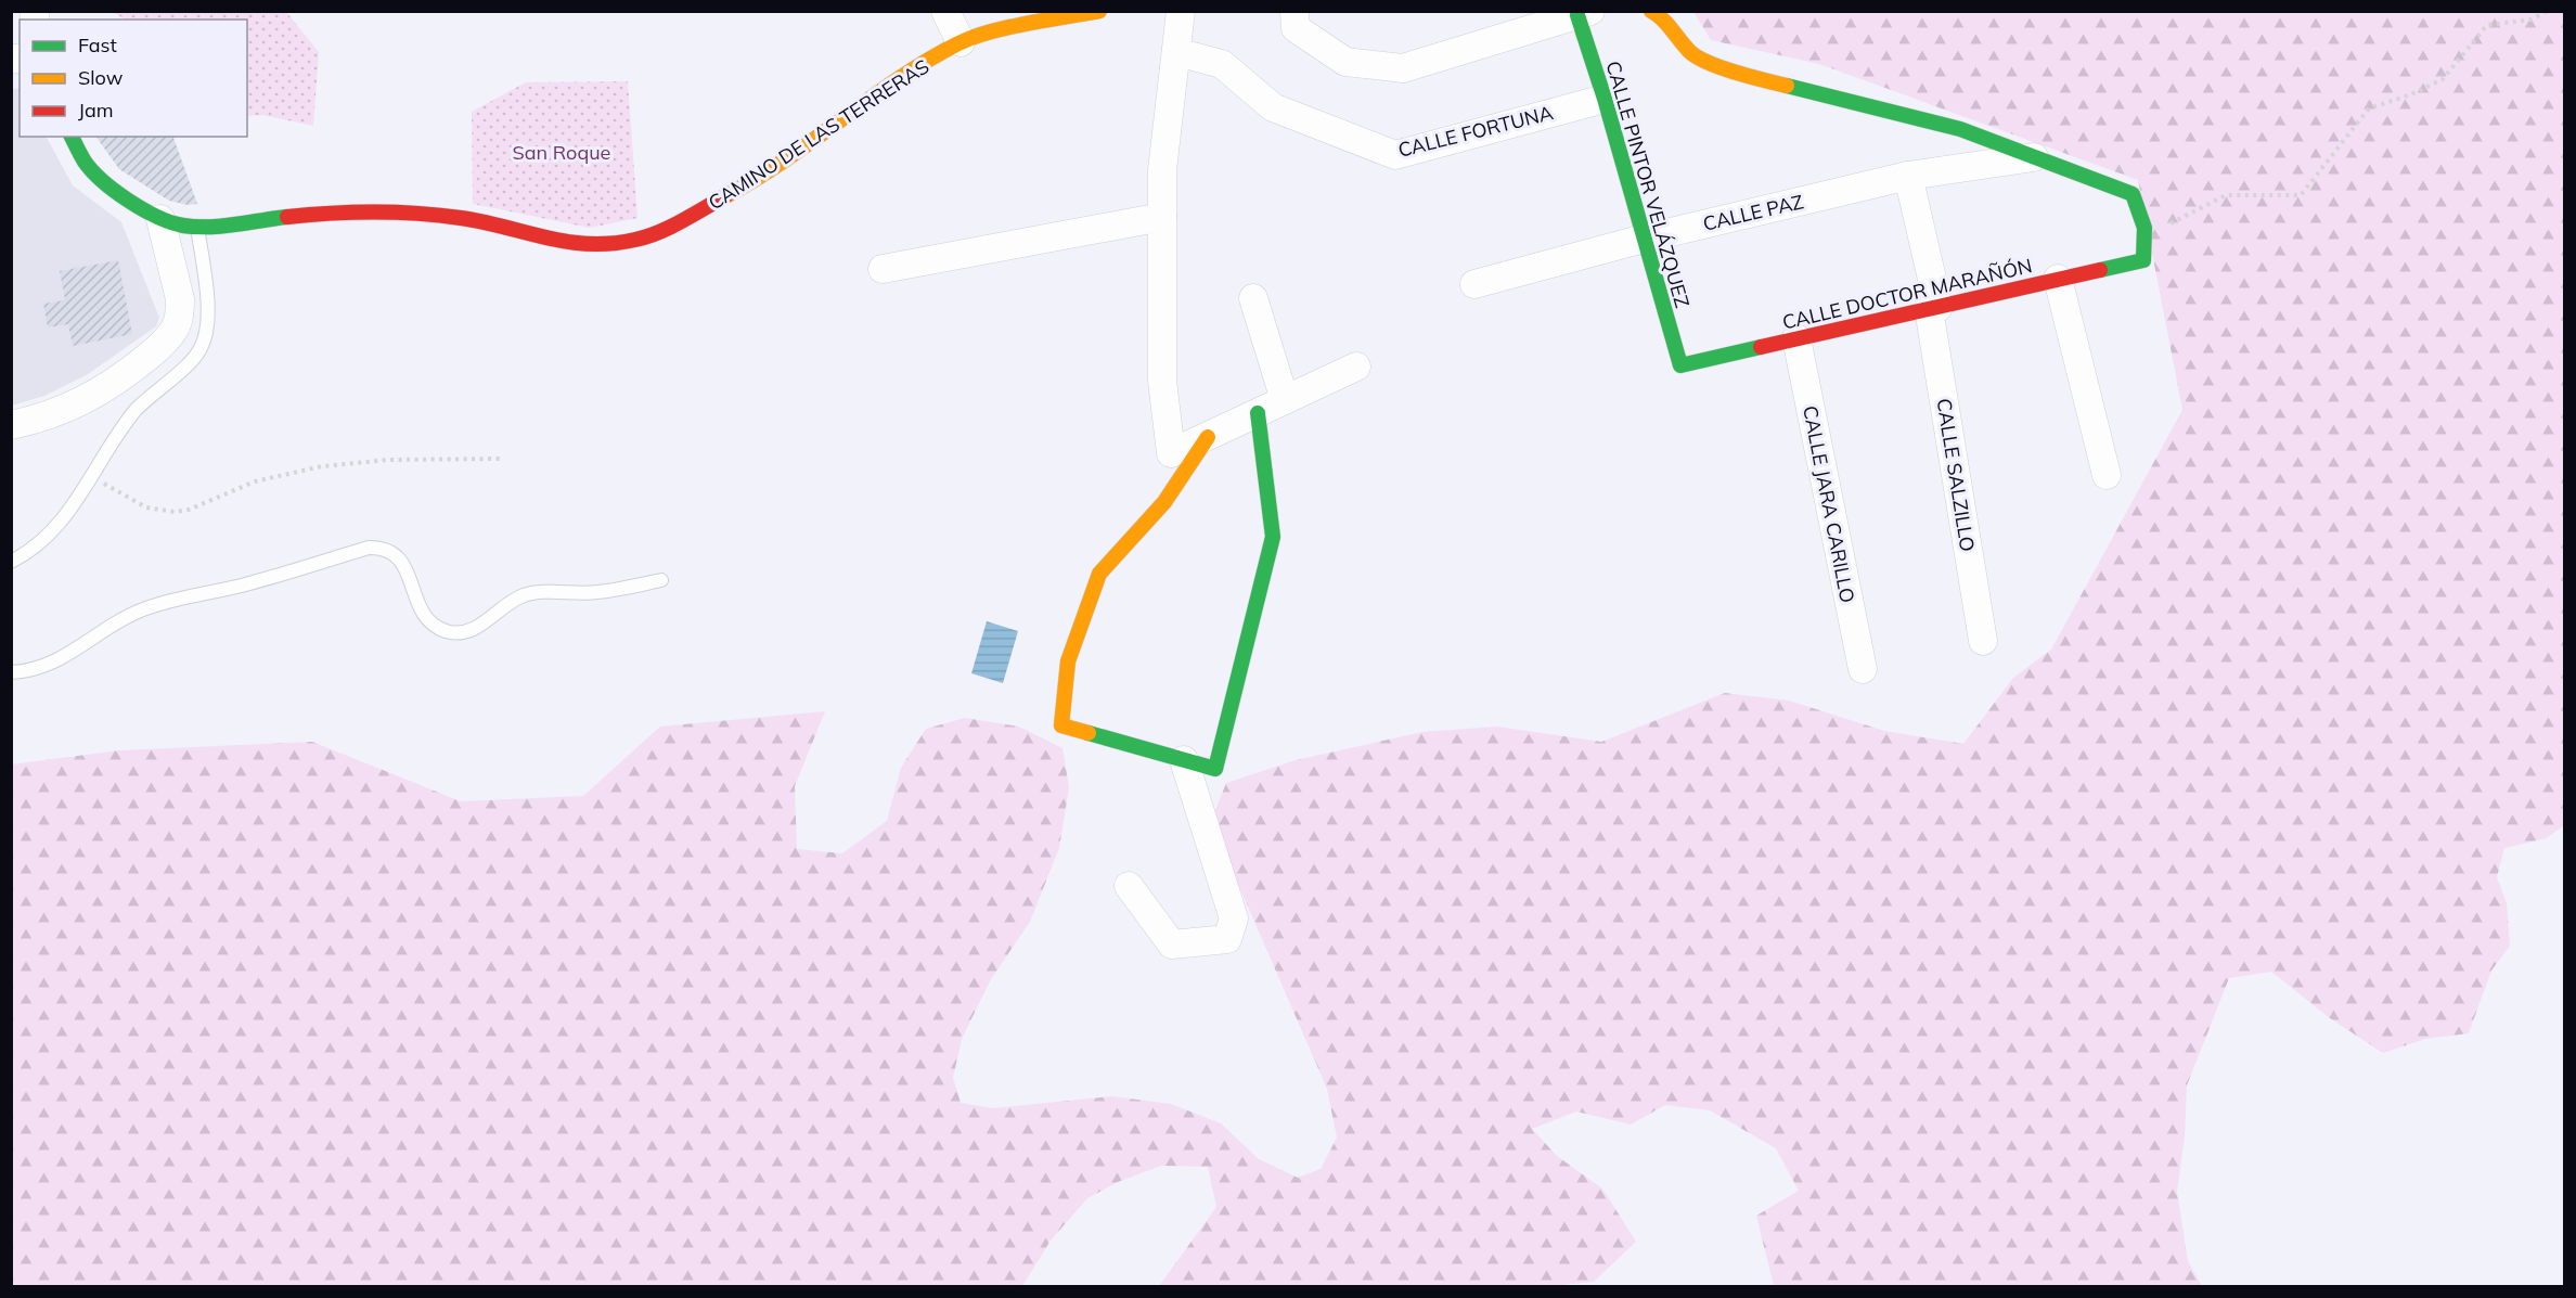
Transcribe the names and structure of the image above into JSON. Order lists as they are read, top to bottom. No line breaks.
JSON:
{"streets":{"street":["CALLE FORTUNA","CAMINO DE LAS TERRERAS","CALLE PINTOR VELÁZQUEZ","CALLE PAZ","CALLE DOCTOR MARAÑÓN","CALLE SALZILLO","CALLE JARA CARILLO"]},"crossings":[["CALLE FORTUNA","CALLE PINTOR VELÁZQUEZ"],["CALLE PINTOR VELÁZQUEZ","CALLE PAZ"],["CALLE PINTOR VELÁZQUEZ","CALLE DOCTOR MARAÑÓN"],["CALLE PAZ","CALLE SALZILLO"],["CALLE DOCTOR MARAÑÓN","CALLE SALZILLO"],["CALLE DOCTOR MARAÑÓN","CALLE JARA CARILLO"]],"parks":["San Roque"],"legend":["Fast","Slow","Jam"]}
